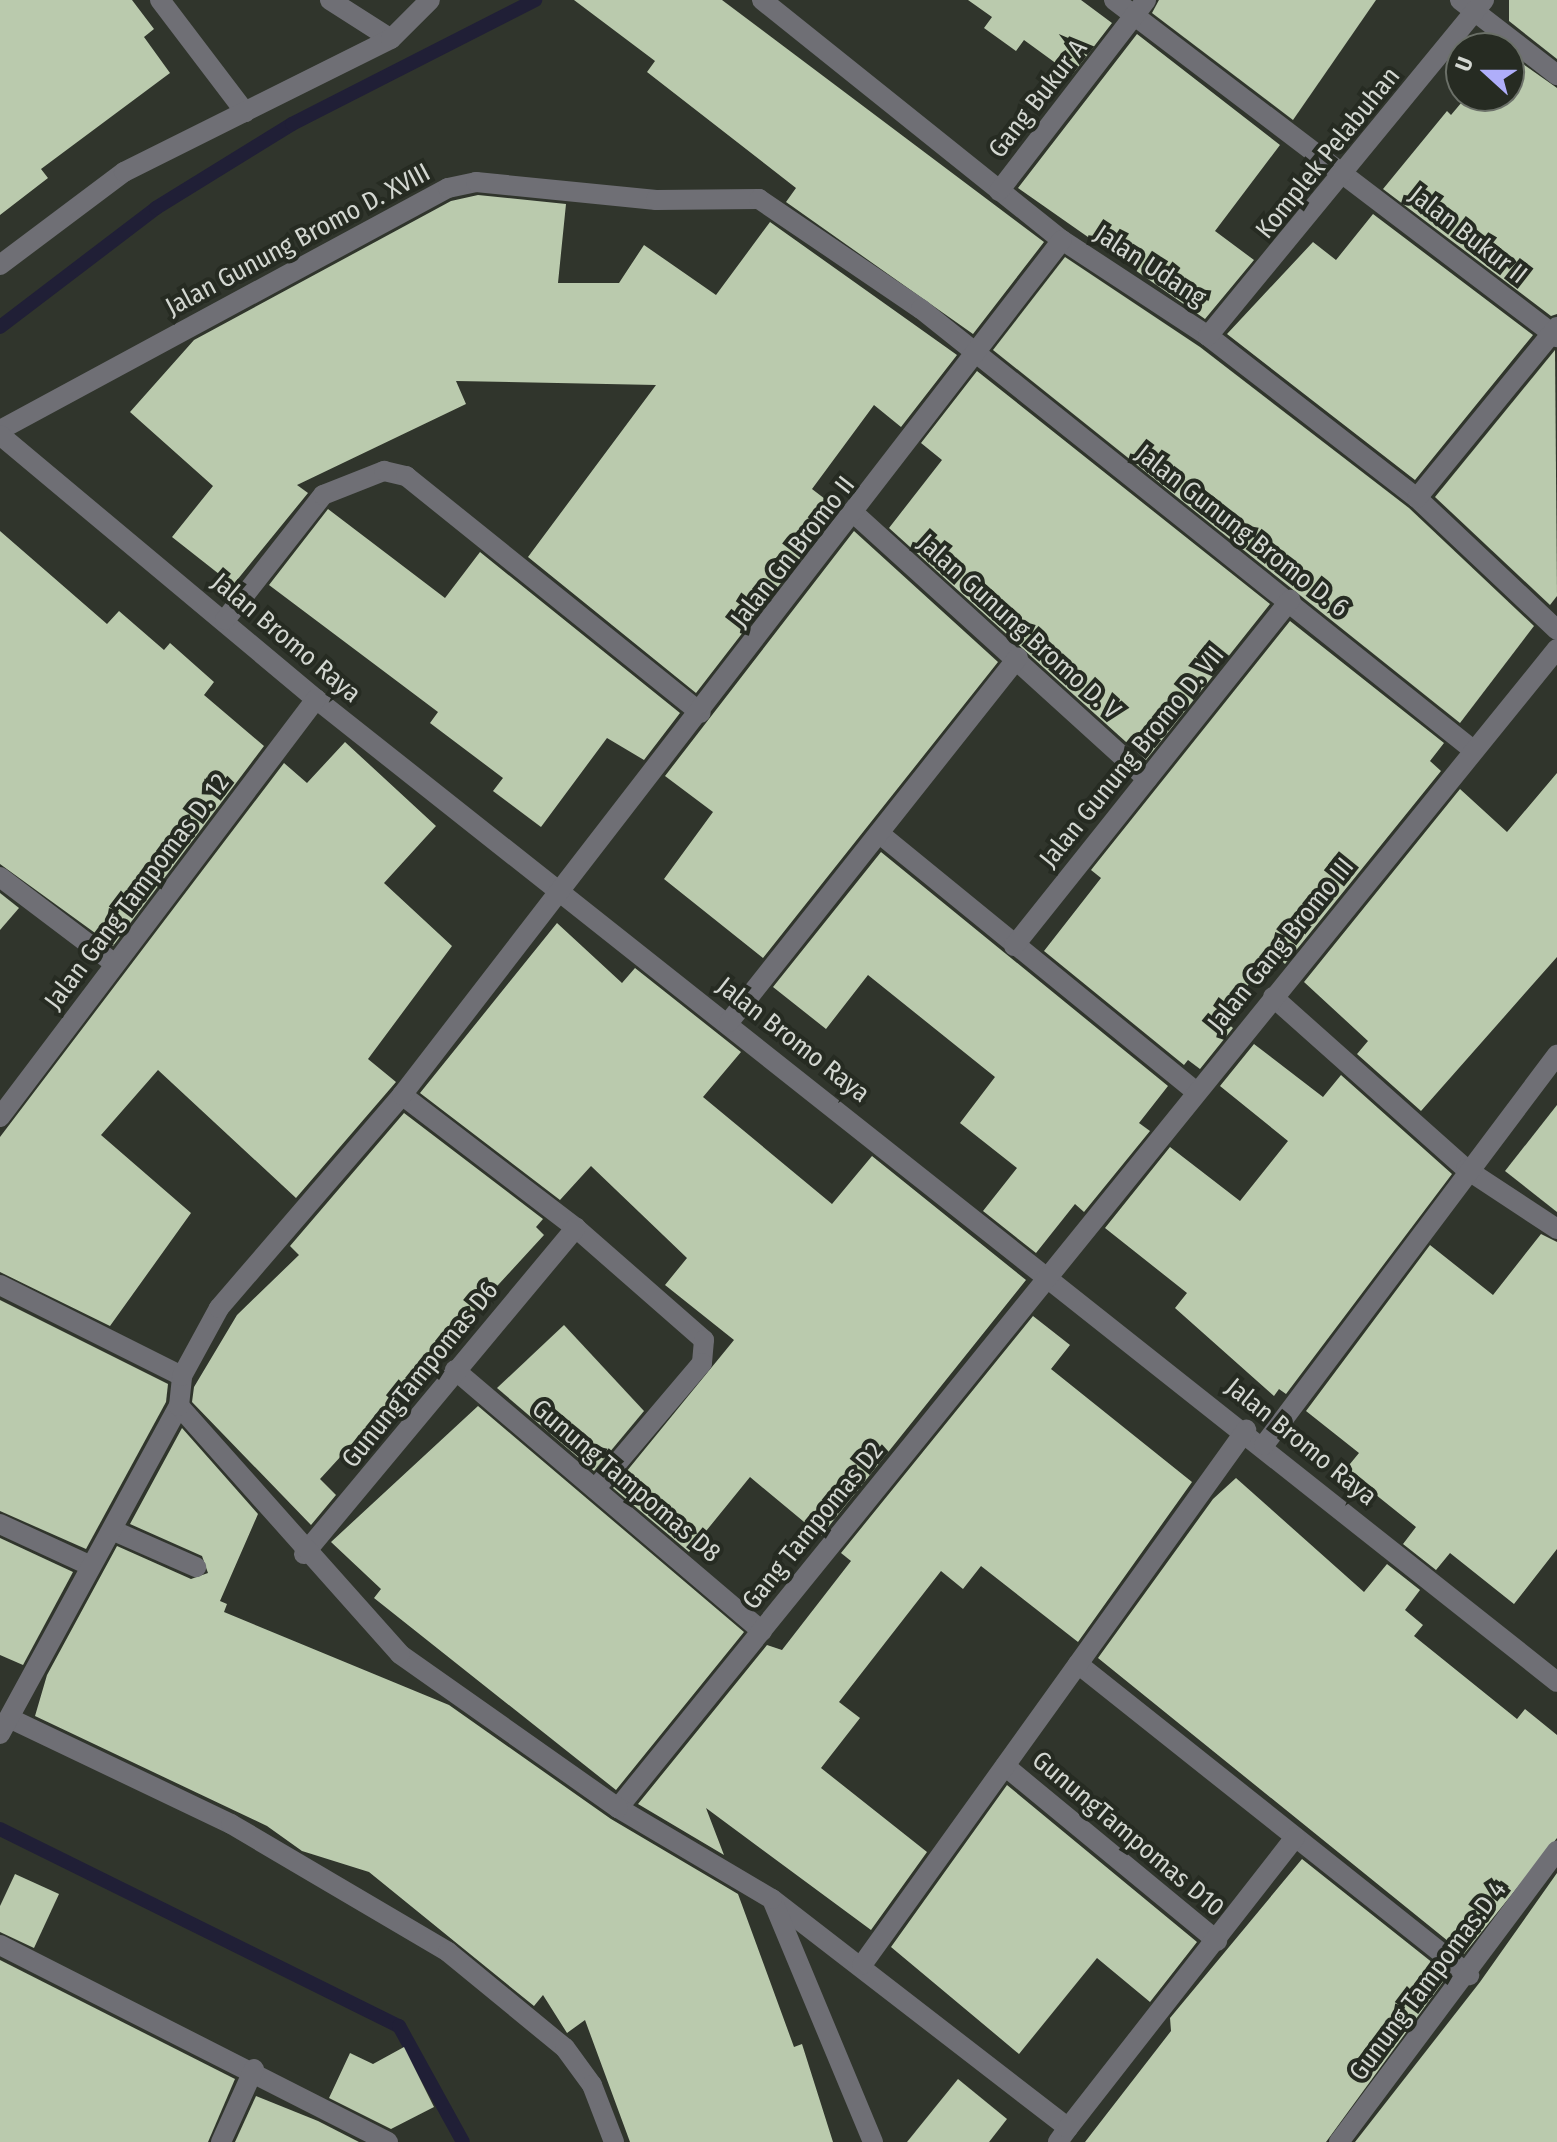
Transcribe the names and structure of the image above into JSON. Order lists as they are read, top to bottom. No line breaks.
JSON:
{"streets":{"street":["Gang Bukur A","Komplek Pelabuhan","Jalan Bukur II","Jalan Gunung Bromo D. XVIII","Jalan Udang","Jalan Gunung Bromo D. 6","Jalan Gn Bromo II","Jalan Gunung Bromo D. V","Jalan Bromo Raya","Jalan Gunung Bromo D. VII","Jalan Gang Tampomas D. 12","Jalan Gang Bromo III","GunungTampomas D6","Gunung Tampomas D8","Gang Tampomas D2","GunungTampomas D10","Gunung Tampomas.D 4"]},"crossings":[["Gang Bukur A","Jalan Bukur II"],["Gang Bukur A","Jalan Udang"],["Komplek Pelabuhan","Jalan Bukur II"],["Komplek Pelabuhan","Jalan Udang"],["Jalan Gunung Bromo D. XVIII","Jalan Gunung Bromo D. 6"],["Jalan Gunung Bromo D. XVIII","Jalan Gn Bromo II"],["Jalan Gunung Bromo D. XVIII","Jalan Bromo Raya"],["Jalan Udang","Jalan Gn Bromo II"],["Jalan Gunung Bromo D. 6","Jalan Gn Bromo II"],["Jalan Gunung Bromo D. 6","Jalan Gunung Bromo D. VII"],["Jalan Gunung Bromo D. 6","Jalan Gang Bromo III"],["Jalan Gn Bromo II","Jalan Gunung Bromo D. V"],["Jalan Gn Bromo II","Jalan Bromo Raya"],["Jalan Gunung Bromo D. V","Jalan Gunung Bromo D. VII"],["Jalan Bromo Raya","Jalan Gang Tampomas D. 12"],["Jalan Bromo Raya","Jalan Gang Bromo III"],["Jalan Bromo Raya","Gang Tampomas D2"],["Jalan Gang Bromo III","Gang Tampomas D2"],["GunungTampomas D6","Gunung Tampomas D8"],["Gunung Tampomas D8","Gang Tampomas D2"]],"north":"left"}
